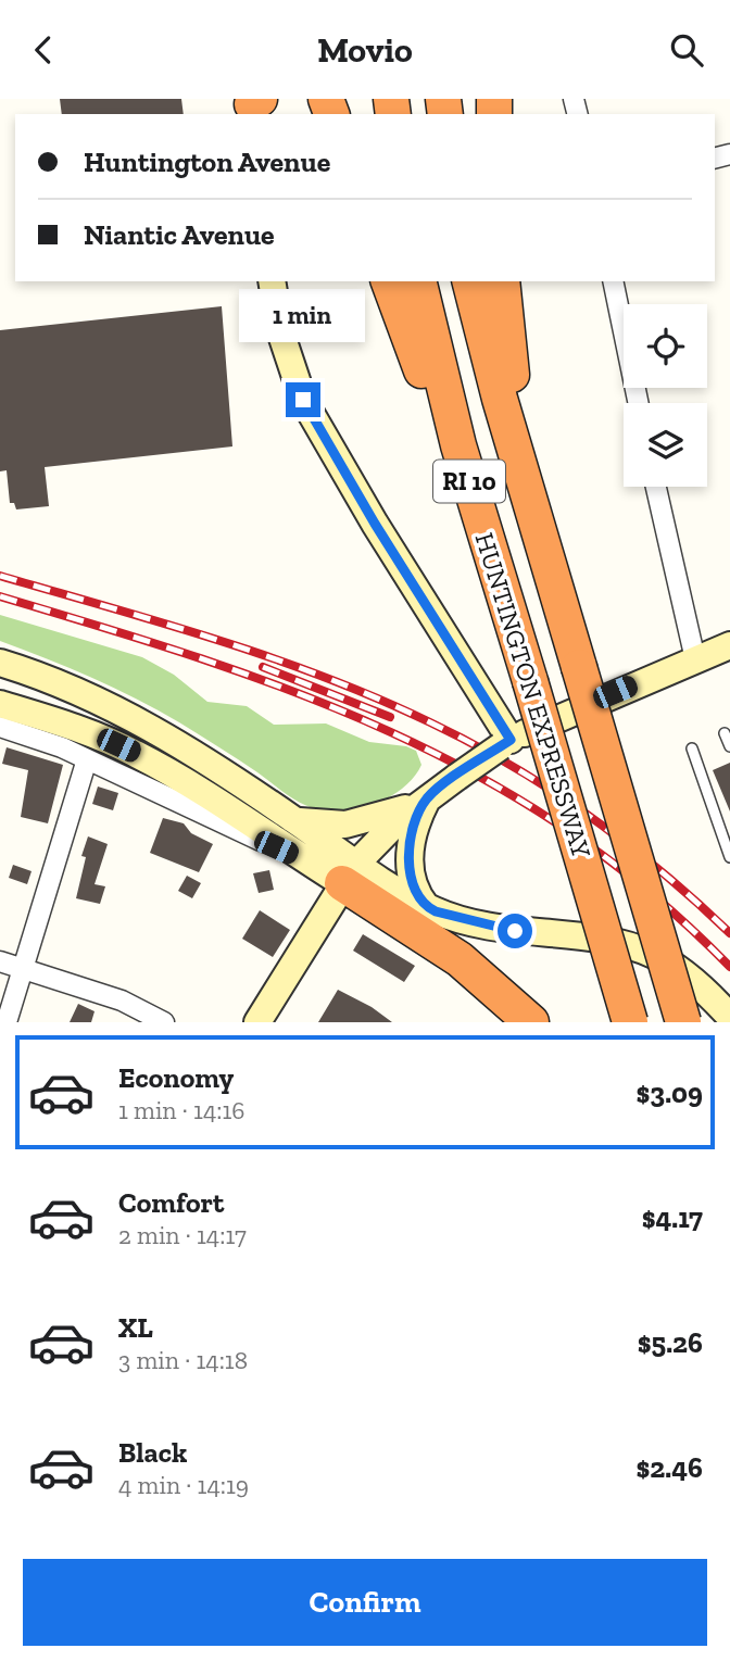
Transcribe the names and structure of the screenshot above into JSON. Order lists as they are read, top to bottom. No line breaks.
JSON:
{"streets":{"highway":["RI 10","HUNTINGTON EXPRESSWAY"]},"page":{"header":"Movio","banner":["Huntington Avenue","Niantic Avenue"],"bubble":"1 min","list":[{"name":"Economy","note":"1 min · 14:16","value":"$3.09"},{"name":"Comfort","note":"2 min · 14:17","value":"$4.17"},{"name":"XL","note":"3 min · 14:18","value":"$5.26"},{"name":"Black","note":"4 min · 14:19","value":"$2.46"}],"buttons":"Confirm"}}
